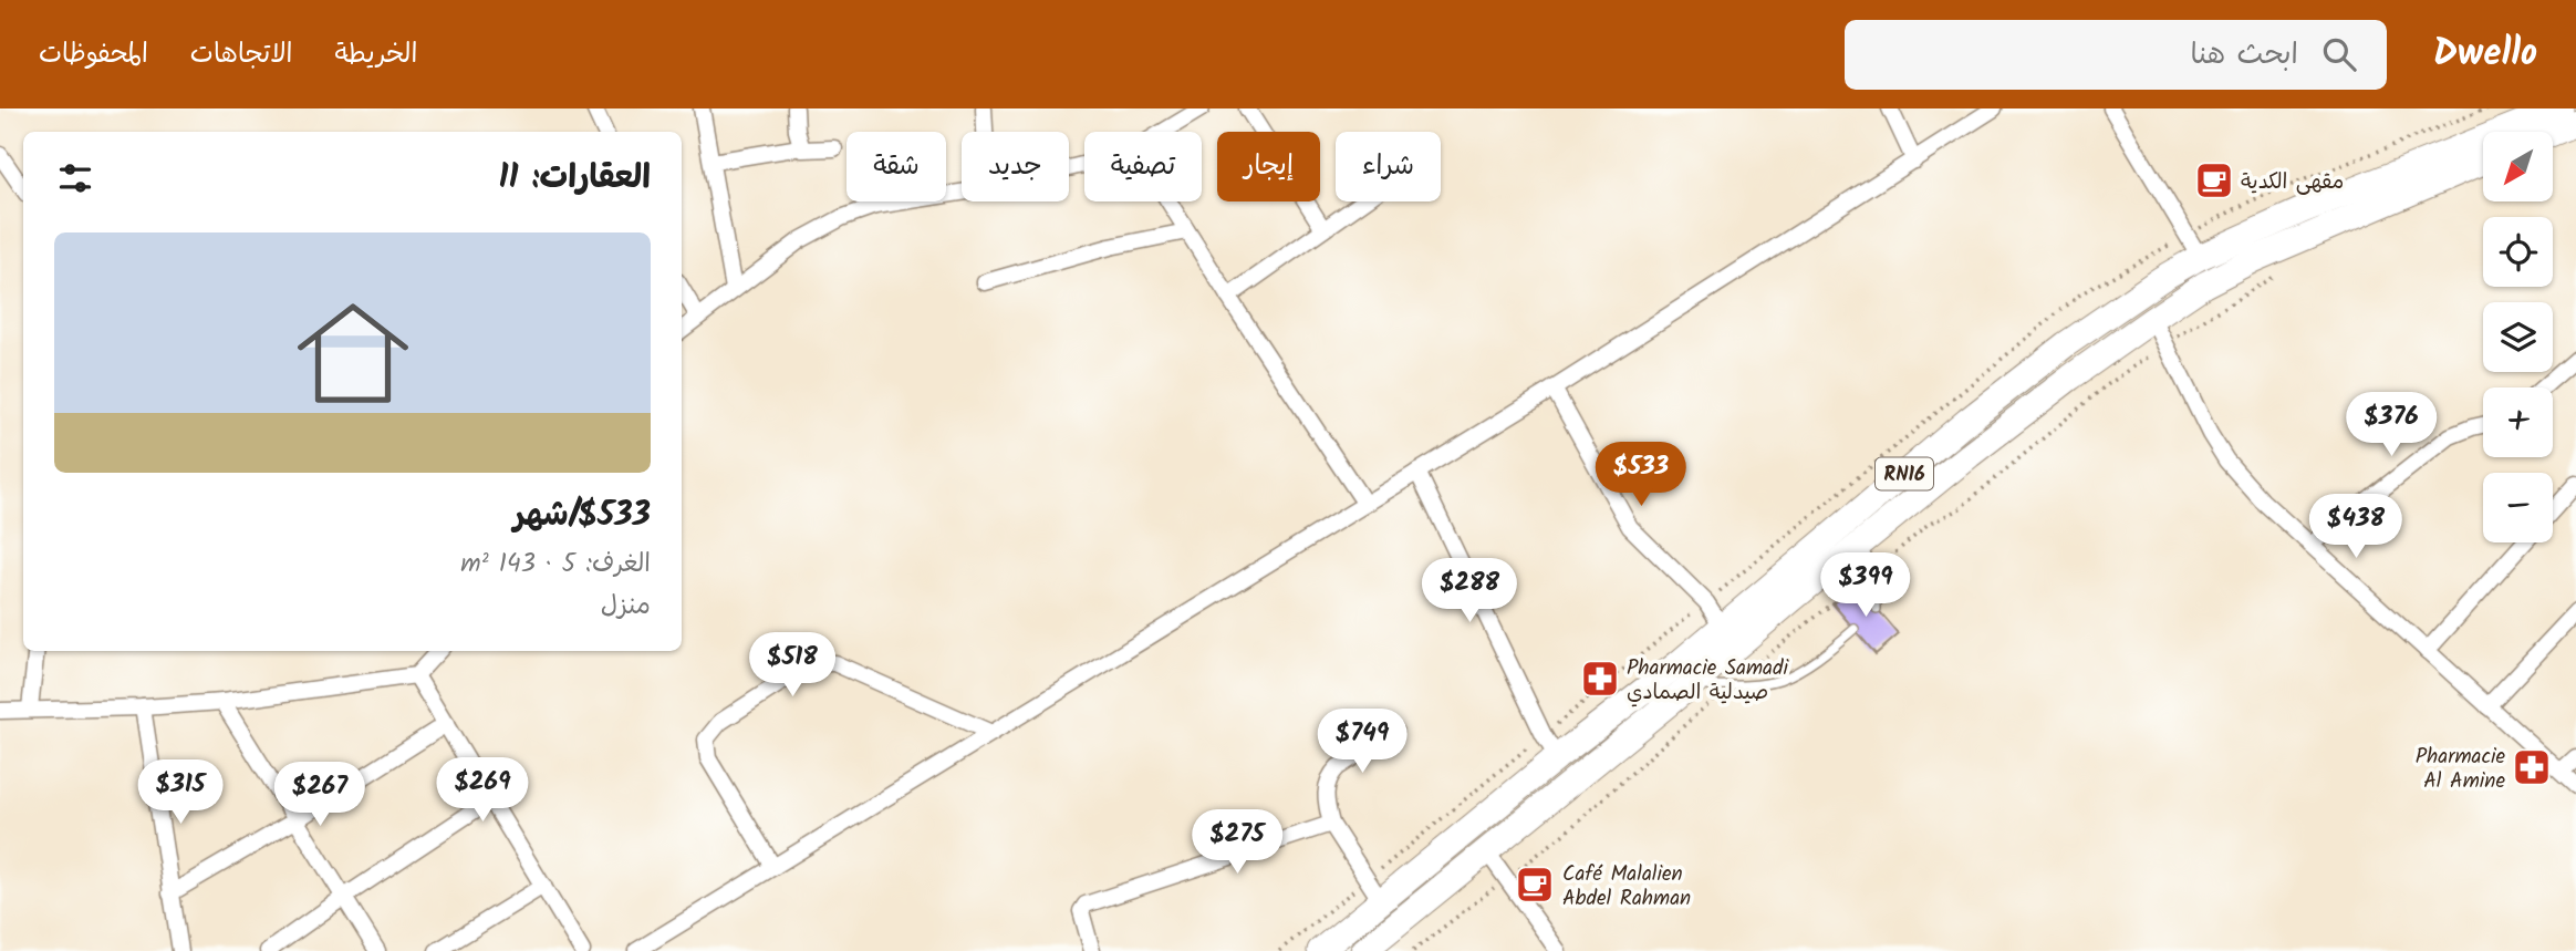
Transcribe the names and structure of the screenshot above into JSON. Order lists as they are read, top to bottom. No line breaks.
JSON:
{"streets":{"highway":["RN16"]},"places":{"cafe":["مقهى الكدية","Café Malalien Abdel Rahman"],"pharmacy":["Pharmacie Samadi صيدلية الصمادي","Pharmacie Al Amine"]},"north":"bottom left","page":{"header":"Dwello","search":"ابحث هنا","nav":["الخريطة","الاتجاهات","المحفوظات"],"map_buttons":["+","−"],"chip":["شراء","إيجار","تصفية","جديد","شقة"],"heading":"العقارات: 11","list":[{"name":"$533/شهر","note":"الغرف: 5 · 143 m² · منزل"}],"price":["$376","$533","$438","$399","$288","$518","$749","$269","$315","$267","$275"]}}
